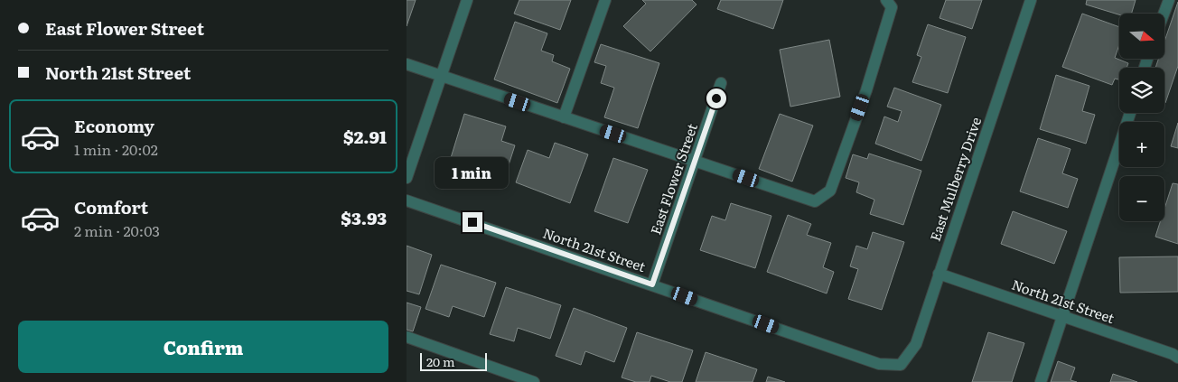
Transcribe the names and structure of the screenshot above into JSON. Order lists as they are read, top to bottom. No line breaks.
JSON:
{"streets":{"street":["East Flower Street","East Mulberry Drive","North 21st Street"]},"crossings":[["East Flower Street","North 21st Street"],["East Mulberry Drive","North 21st Street"]],"scale_bar":"20 m","north":"right","page":{"banner":["East Flower Street","North 21st Street"],"map_buttons":["+","−"],"list":[{"name":"Economy","note":"1 min · 20:02","value":"$2.91"},{"name":"Comfort","note":"2 min · 20:03","value":"$3.93"}],"bubble":"1 min","buttons":"Confirm","scale":"20 m"}}
